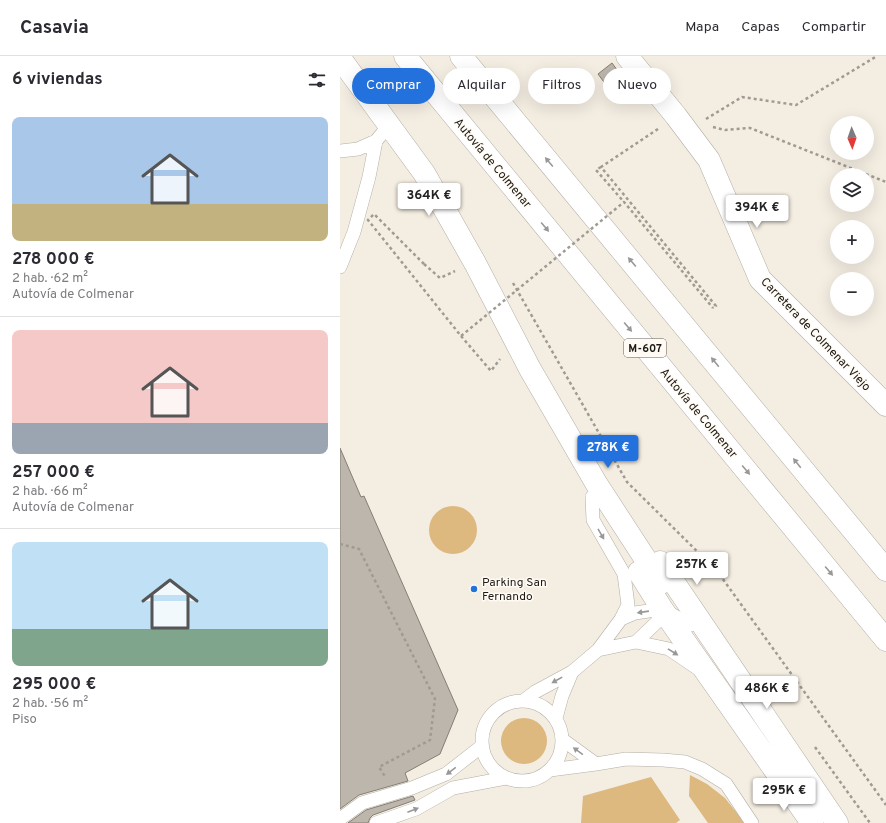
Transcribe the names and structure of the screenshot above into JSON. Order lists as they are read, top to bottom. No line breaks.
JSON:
{"streets":{"main road":["Autovía de Colmenar","Carretera de Colmenar Viejo","M-607"]},"places":["Parking San Fernando"],"north":"bottom","page":{"header":"Casavia","nav":["Mapa","Capas","Compartir"],"heading":"6 viviendas","chip":["Comprar","Alquilar","Filtros","Nuevo"],"list":[{"name":"278 000 €","note":"2 hab. · 62 m² · Autovía de Colmenar"},{"name":"257 000 €","note":"2 hab. · 66 m² · Autovía de Colmenar"},{"name":"295 000 €","note":"2 hab. · 56 m² · Piso"}],"map_buttons":["+","−"],"price":["364K €","394K €","278K €","257K €","486K €","295K €"]}}
